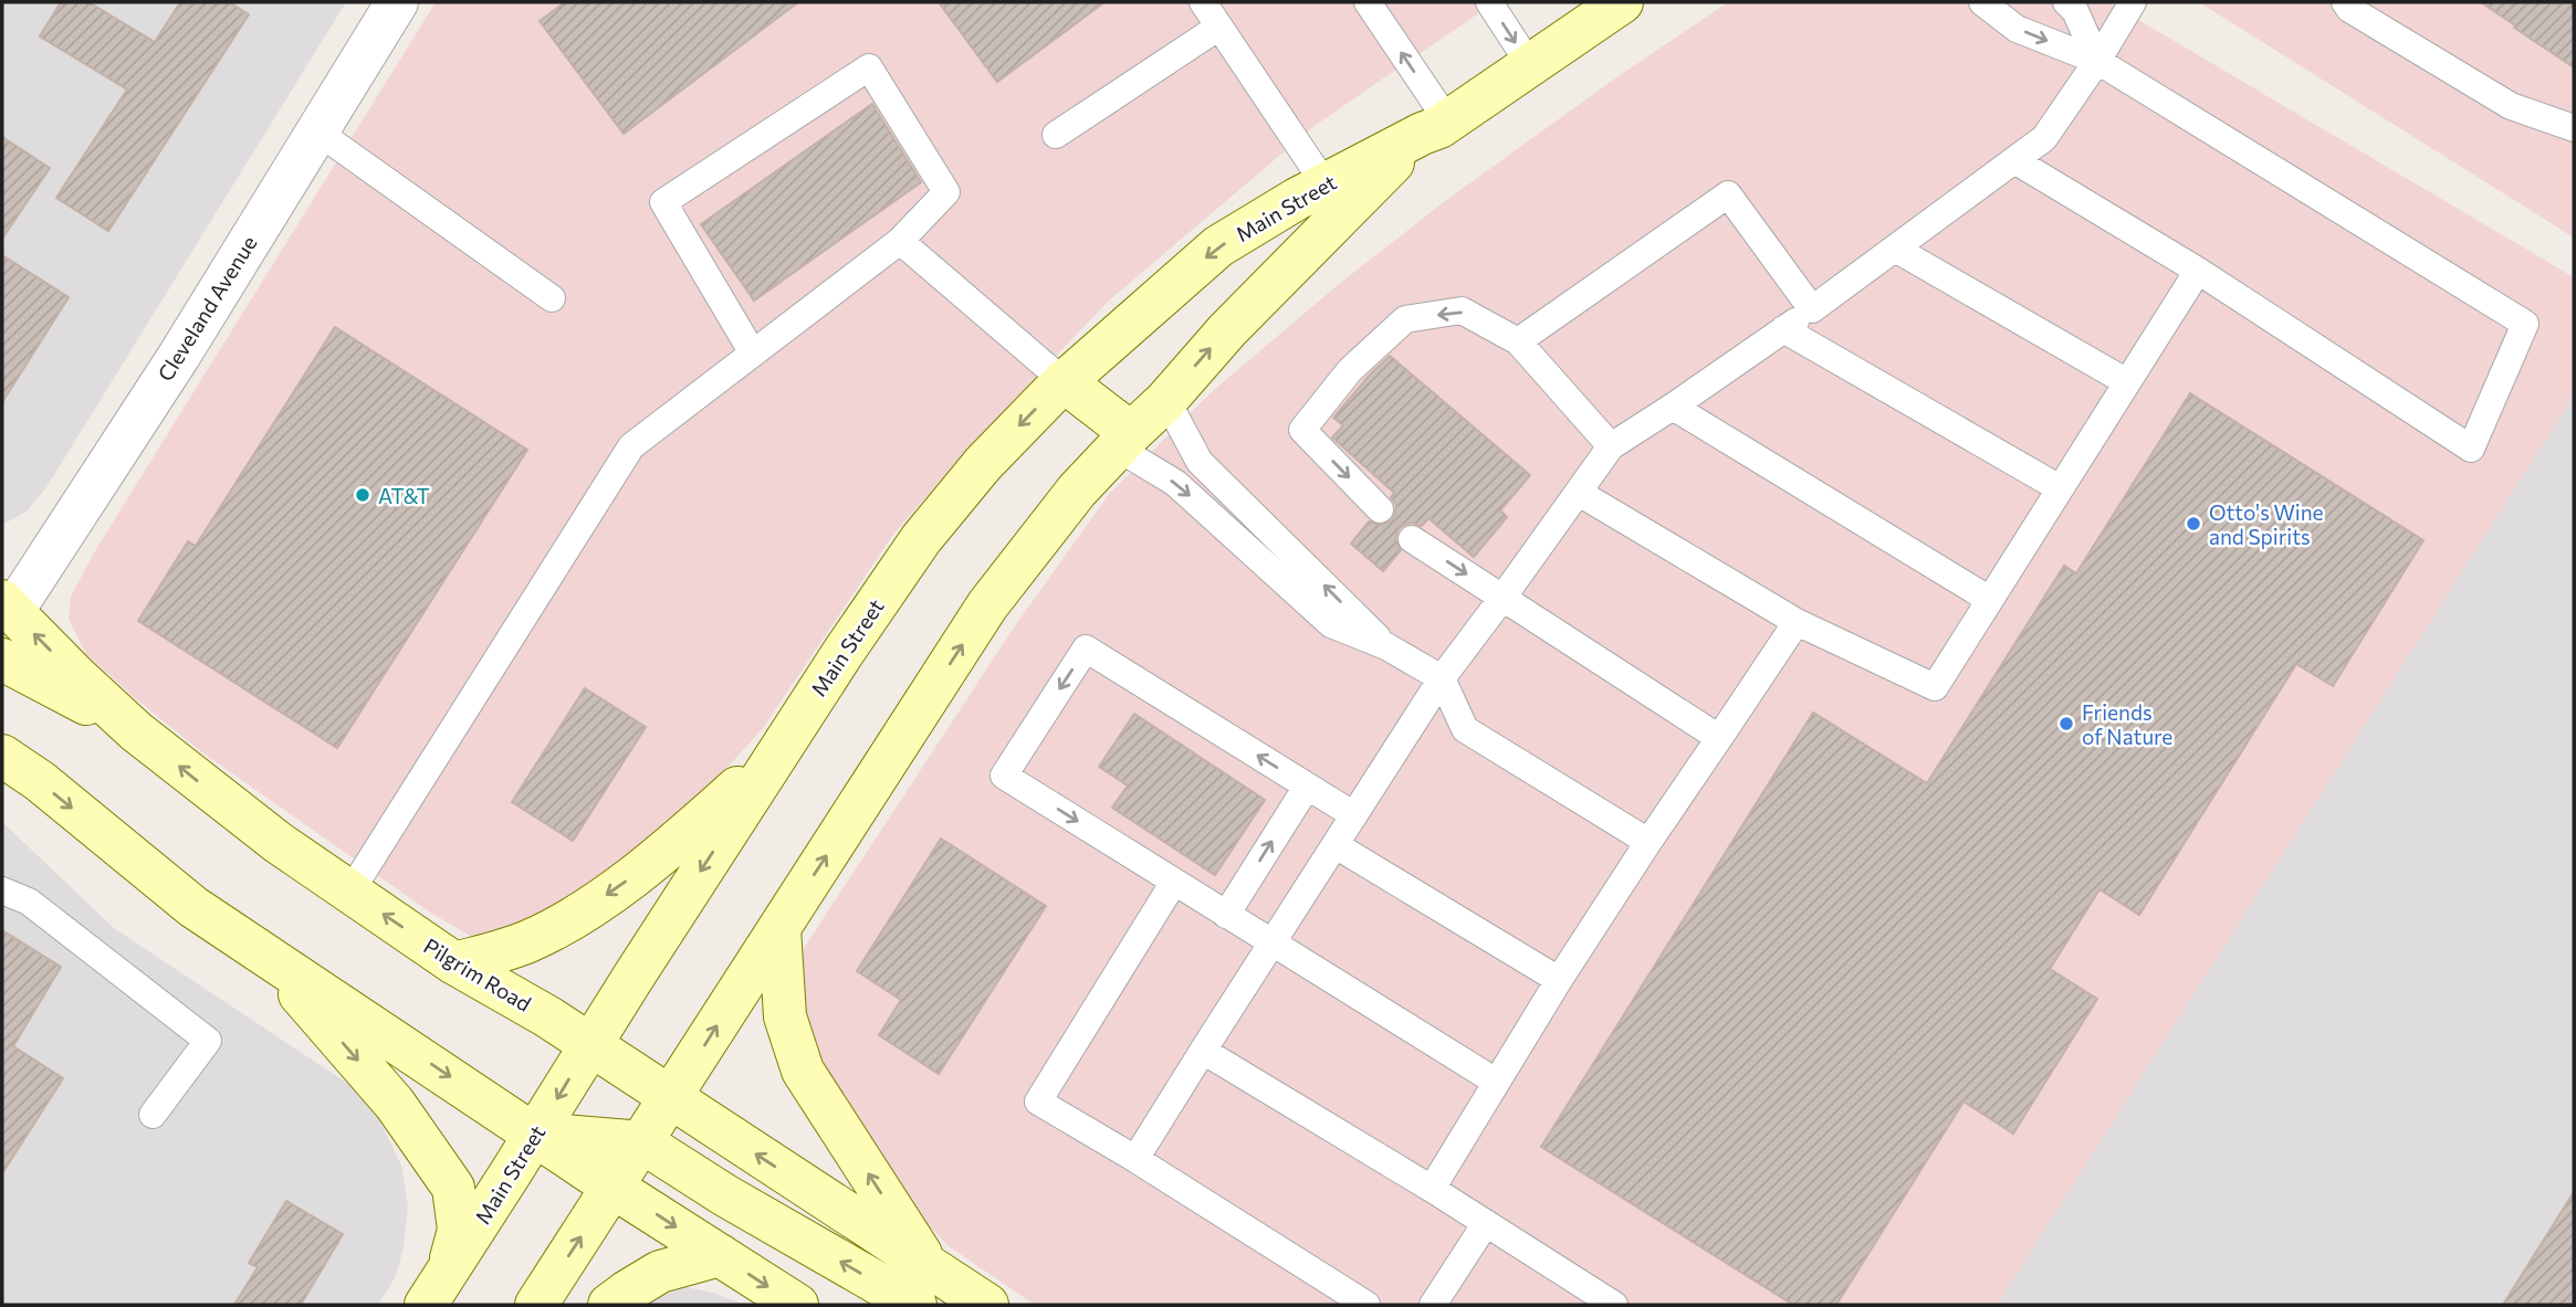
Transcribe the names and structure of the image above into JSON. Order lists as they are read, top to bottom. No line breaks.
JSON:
{"streets":{"main road":["Main Street","Pilgrim Road"],"street":["Cleveland Avenue"]},"crossings":[["Main Street","Pilgrim Road"],["Cleveland Avenue","Pilgrim Road"]],"places":["AT&T","Otto's Wine and Spirits","Friends of Nature"]}
